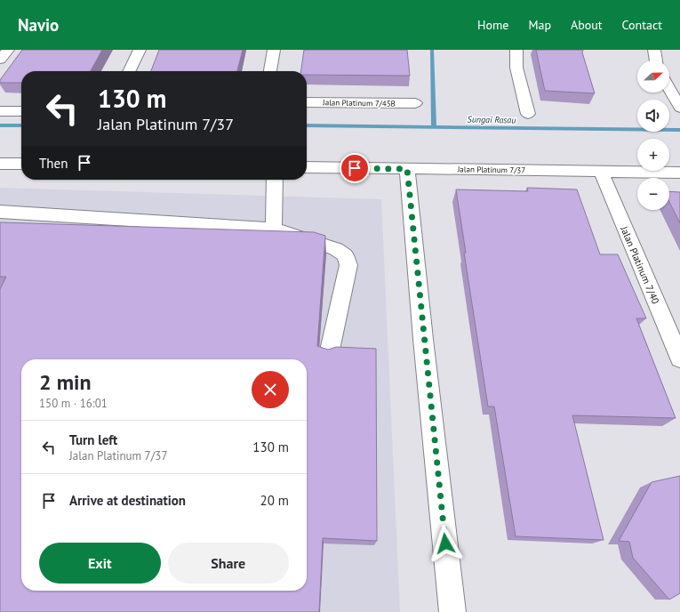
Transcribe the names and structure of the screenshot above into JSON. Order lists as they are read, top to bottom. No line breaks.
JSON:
{"streets":{"street":["Jalan Platinum 7/45B","Jalan Platinum 7/37","Jalan Platinum 7/40"]},"crossings":[["Jalan Platinum 7/37","Jalan Platinum 7/40"]],"water":["Sungai Rasau"],"north":"right","page":{"header":"Navio","nav":["Home","Map","About","Contact"],"map_buttons":["+","−"],"turn":["130 m","Jalan Platinum 7/37"],"then":"Then","heading":["2 min","150 m · 16:01"],"list":[{"name":"Turn left","note":"Jalan Platinum 7/37","value":"130 m"},{"name":"Arrive at destination","value":"20 m"}],"buttons":["Exit","Share"]}}
